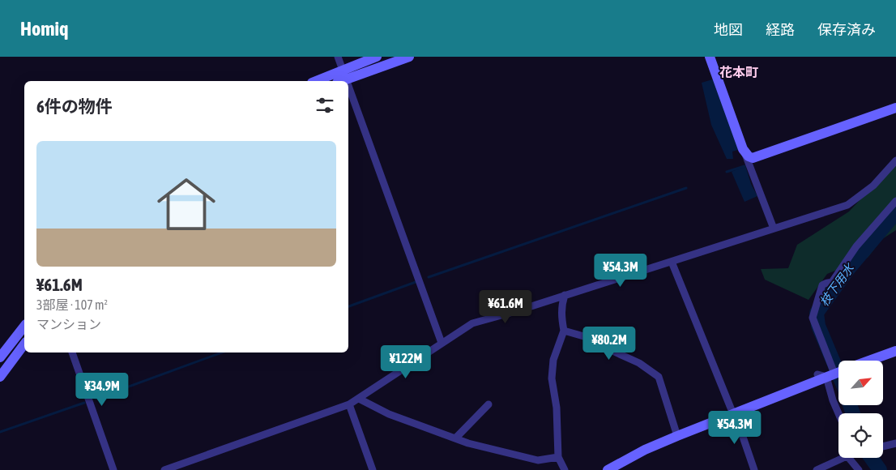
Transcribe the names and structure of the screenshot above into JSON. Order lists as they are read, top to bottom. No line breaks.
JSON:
{"districts":["花本町"],"water":["枝下用水"],"north":"top right","page":{"header":"Homiq","nav":["地図","経路","保存済み"],"heading":"6件の物件","list":[{"name":"¥61.6M","note":"3部屋 · 107 m² · マンション"}],"price":["¥54.3M","¥61.6M","¥80.2M","¥122M","¥34.9M","¥54.3M"]}}
